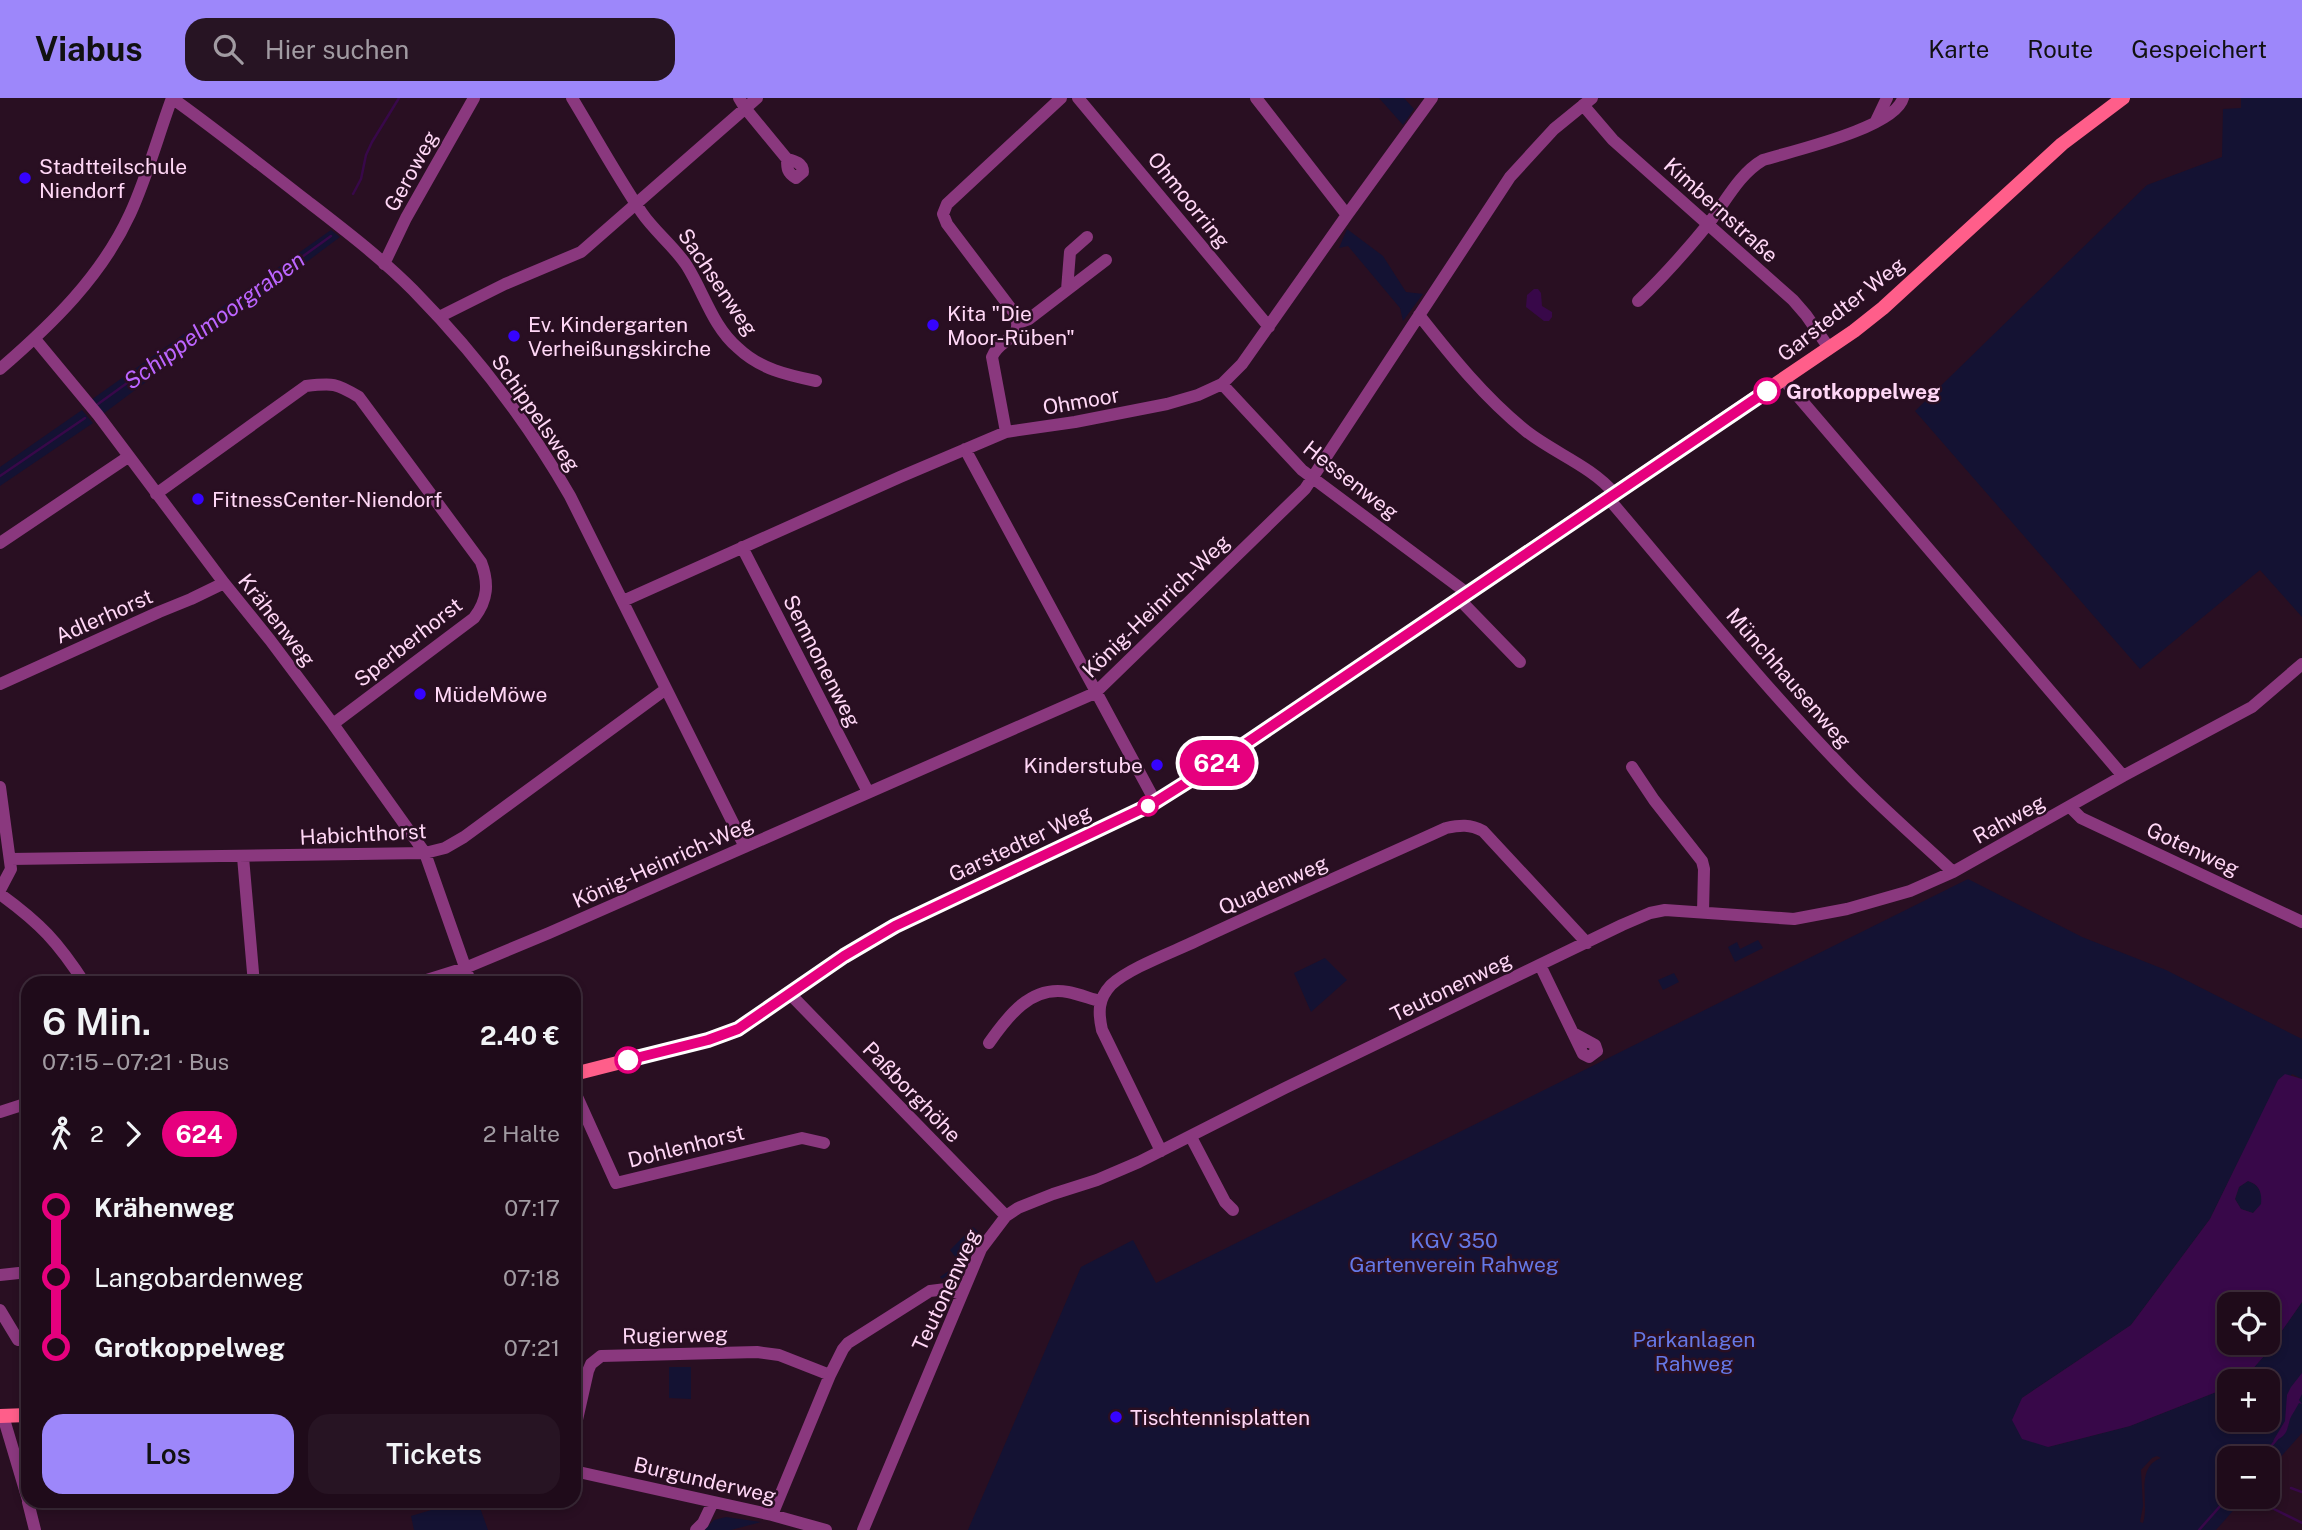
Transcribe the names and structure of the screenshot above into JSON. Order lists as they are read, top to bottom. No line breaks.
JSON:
{"streets":{"main road":["Garstedter Weg"],"street":["Geroweg","Ohmoorring","Kimbernstraße","Sachsenweg","Ohmoor","Schippelsweg","Hessenweg","König-Heinrich-Weg","Adlerhorst","Krähenweg","Sperberhorst","Semnonenweg","Münchhausenweg","Rahweg","Habichthorst","Gotenweg","Quadenweg","Teutonenweg","Paßborghöhe","Dohlenhorst","Rugierweg","Burgunderweg"]},"crossings":[["Geroweg","Schippelsweg"],["Ohmoorring","Ohmoor"],["Kimbernstraße","Garstedter Weg"],["Kimbernstraße","König-Heinrich-Weg"],["Garstedter Weg","Hessenweg"],["Garstedter Weg","Münchhausenweg"],["Garstedter Weg","Paßborghöhe"],["Ohmoor","Schippelsweg"],["Ohmoor","Hessenweg"],["Ohmoor","Semnonenweg"],["Schippelsweg","König-Heinrich-Weg"],["Schippelsweg","Habichthorst"],["Hessenweg","König-Heinrich-Weg"],["König-Heinrich-Weg","Krähenweg"],["König-Heinrich-Weg","Semnonenweg"],["König-Heinrich-Weg","Münchhausenweg"],["Adlerhorst","Krähenweg"],["Krähenweg","Sperberhorst"],["Krähenweg","Habichthorst"],["Münchhausenweg","Rahweg"],["Rahweg","Gotenweg"],["Rahweg","Teutonenweg"],["Quadenweg","Teutonenweg"],["Teutonenweg","Paßborghöhe"]],"water":["Schippelmoorgraben"],"parks":["KGV 350 Gartenverein Rahweg","Parkanlagen Rahweg"],"places":["Stadtteilschule Niendorf","Kita \"Die Moor-Rüben\"","Ev. Kindergarten Verheißungskirche","Grotkoppelweg","FitnessCenter-Niendorf","MüdeMöwe","Kinderstube","Tischtennisplatten"],"lines":["bus line 624"],"page":{"header":"Viabus","search":"Hier suchen","nav":["Karte","Route","Gespeichert"],"on_map":"624","heading":["6 Min.","07:15 – 07:21 · Bus","2.40 €"],"legs":["2","624","2 Halte"],"list":[{"name":"Krähenweg","value":"07:17"},{"name":"Langobardenweg","value":"07:18"},{"name":"Grotkoppelweg","value":"07:21"}],"map_buttons":["+","−"],"buttons":["Los","Tickets"]}}
